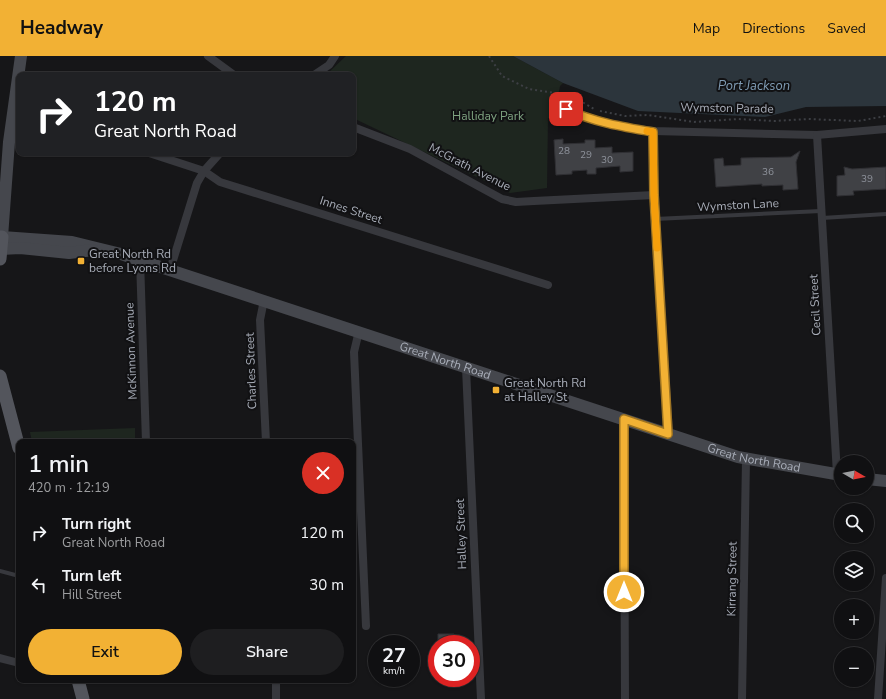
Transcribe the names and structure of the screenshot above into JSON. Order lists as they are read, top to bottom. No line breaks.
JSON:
{"streets":{"main road":["Great North Road"],"street":["Wymston Parade","McGrath Avenue","Innes Street","Cecil Street","McKinnon Avenue","Charles Street","Halley Street","Kirrang Street"],"lane":["Wymston Lane"]},"crossings":[["Wymston Parade","Cecil Street"],["Wymston Lane","Cecil Street"],["McKinnon Avenue","Great North Road"],["Great North Road","Charles Street"],["Great North Road","Halley Street"],["Great North Road","Kirrang Street"]],"water":["Port Jackson"],"parks":["Halliday Park"],"places":{"transit":["Great North Rd before Lyons Rd","Great North Rd at Halley St"]},"house_numbers":["28","29","30","36","39"],"north":"right","page":{"header":"Headway","nav":["Map","Directions","Saved"],"turn":["120 m","Great North Road"],"heading":["1 min","420 m · 12:19"],"map_buttons":["+","−"],"list":[{"name":"Turn right","note":"Great North Road","value":"120 m"},{"name":"Turn left","note":"Hill Street","value":"30 m"}],"buttons":["Exit","Share"],"speed":"27 km/h","limit":"30"}}
